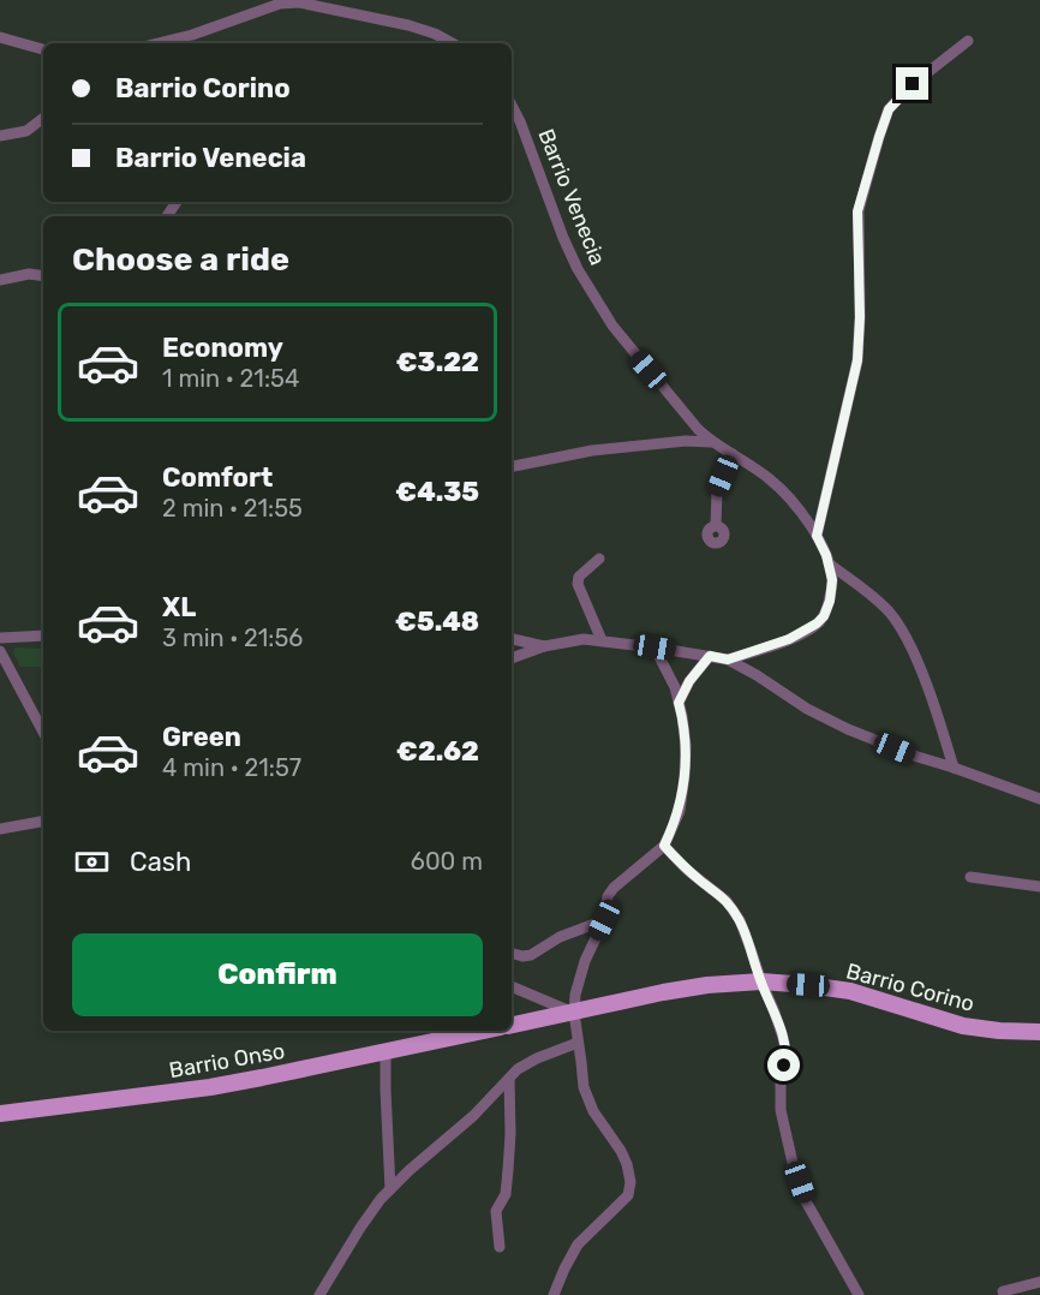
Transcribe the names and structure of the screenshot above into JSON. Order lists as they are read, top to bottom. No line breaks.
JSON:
{"streets":{"main road":["Barrio Corino","Barrio Onso"],"street":["Barrio Venecia"]},"page":{"banner":["Barrio Corino","Barrio Venecia"],"heading":"Choose a ride","list":[{"name":"Economy","note":"1 min · 21:54","value":"€3.22"},{"name":"Comfort","note":"2 min · 21:55","value":"€4.35"},{"name":"XL","note":"3 min · 21:56","value":"€5.48"},{"name":"Green","note":"4 min · 21:57","value":"€2.62"}],"pay":["Cash","600 m"],"buttons":"Confirm"}}
